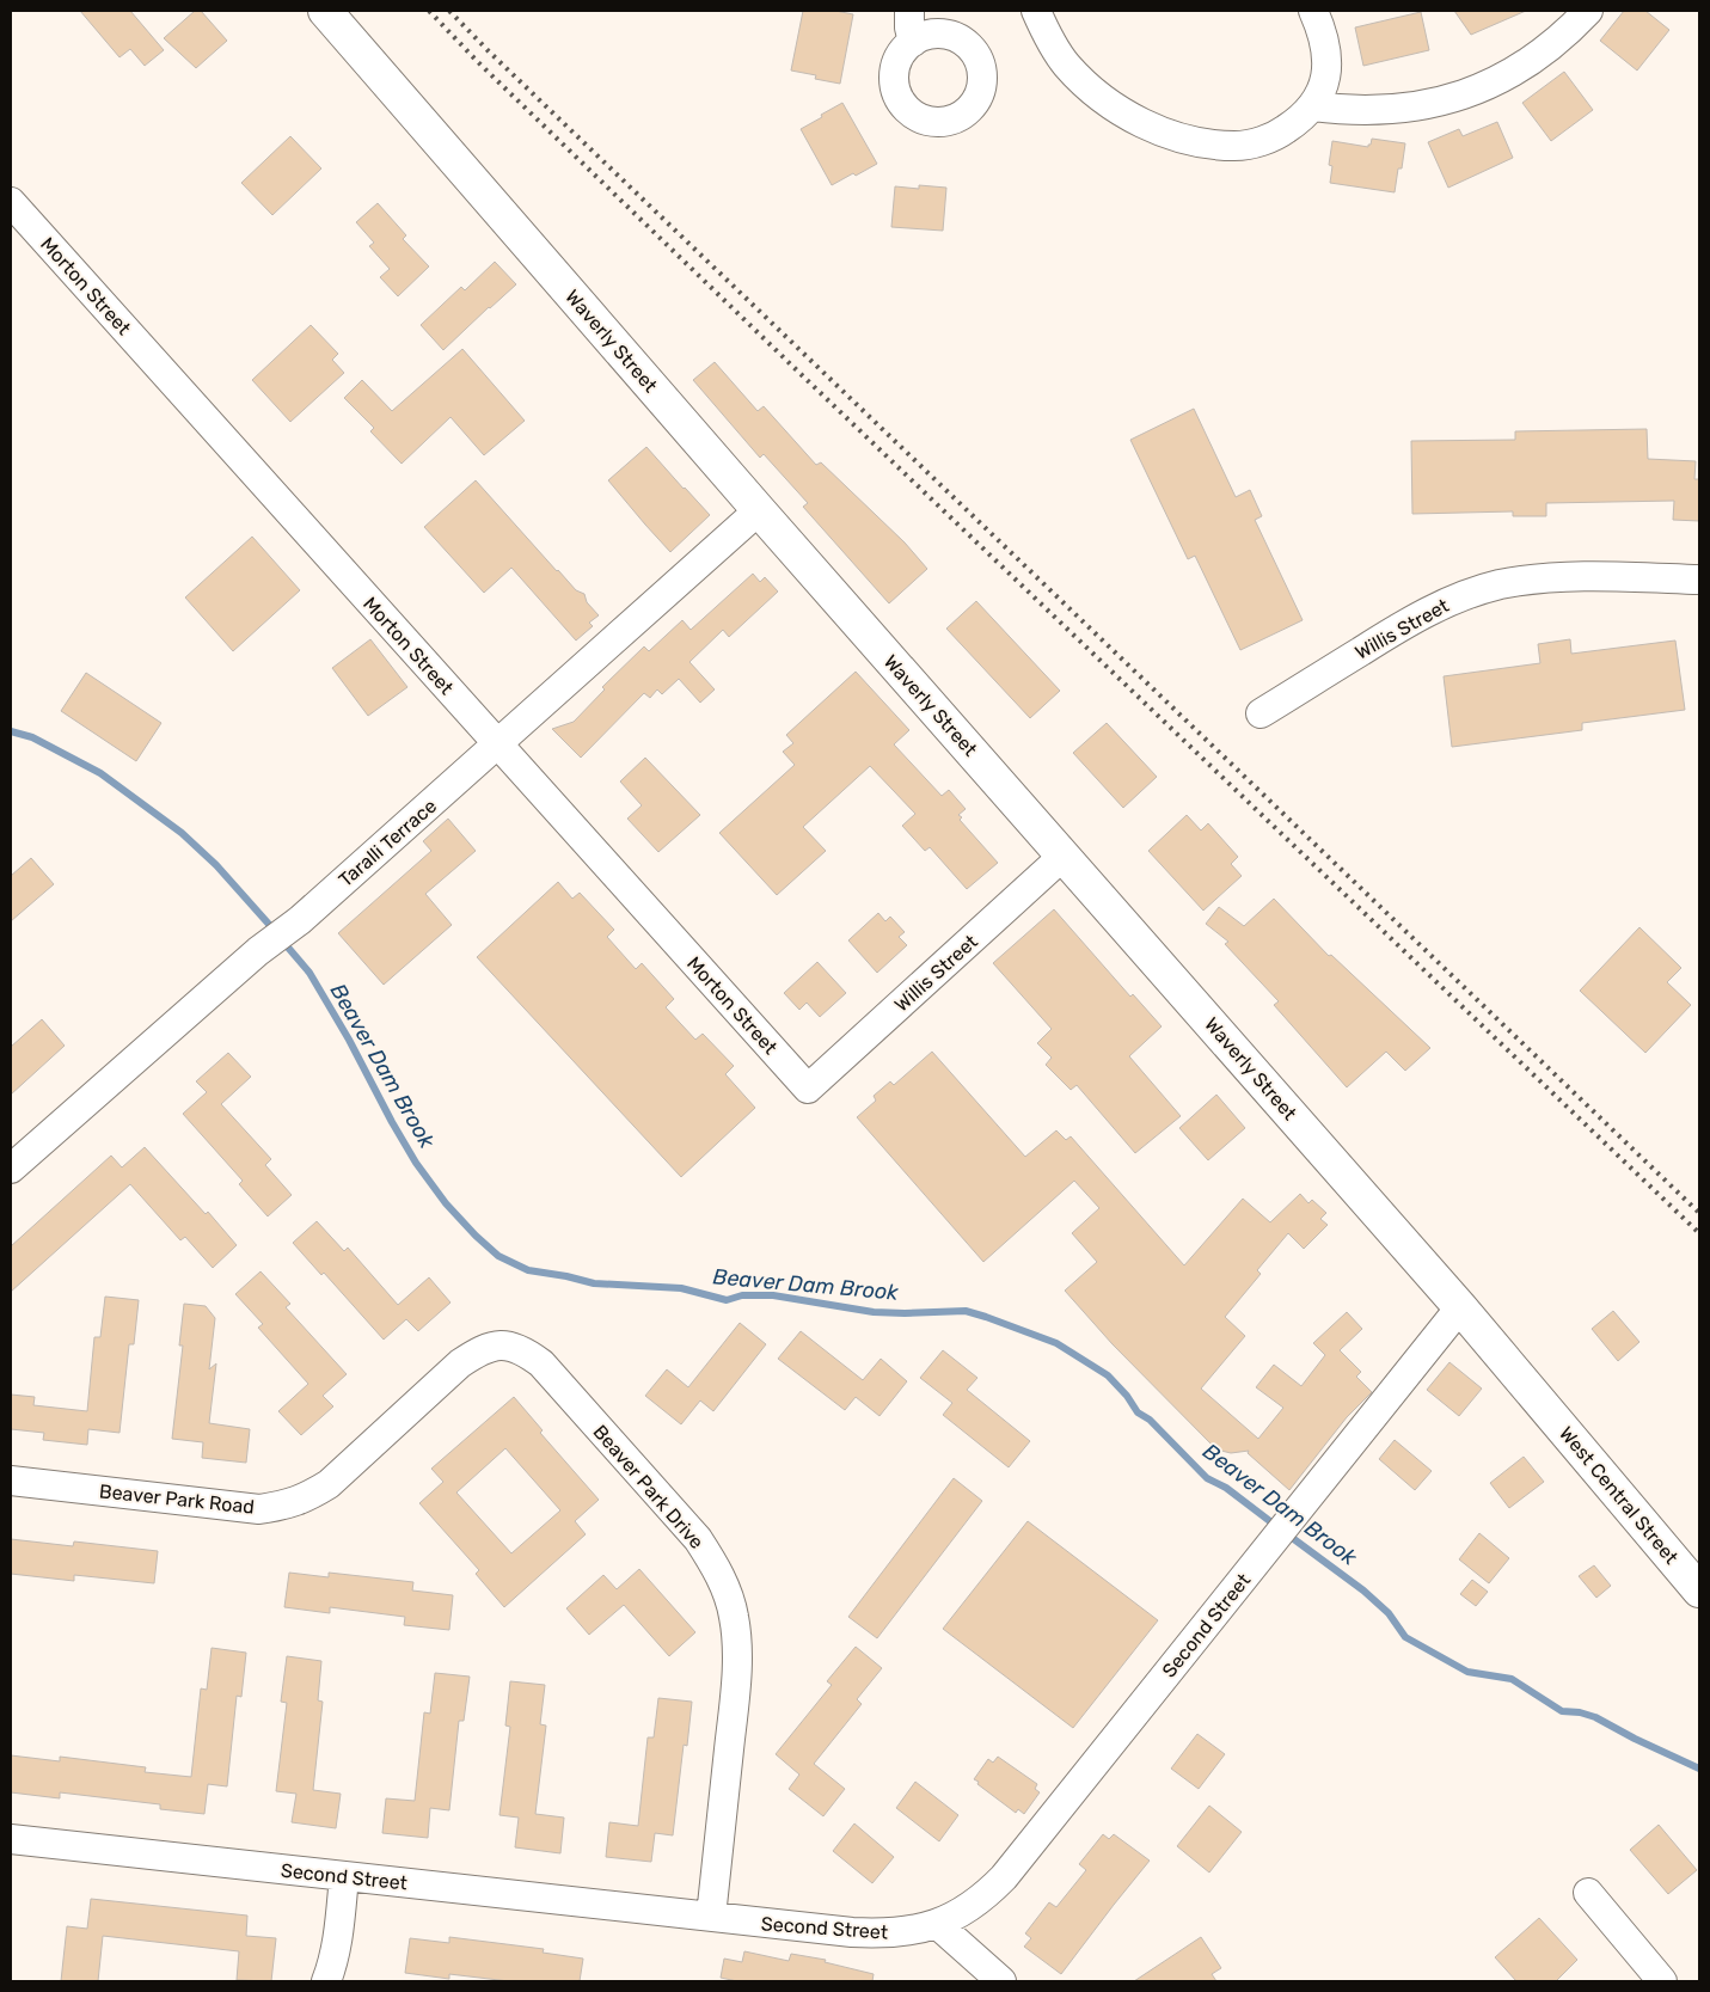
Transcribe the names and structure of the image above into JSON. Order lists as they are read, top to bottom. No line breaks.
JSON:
{"streets":{"main road":["Waverly Street","West Central Street"],"street":["Morton Street","Willis Street","Taralli Terrace","Beaver Park Drive","Beaver Park Road","Second Street"]},"crossings":[["Morton Street","Willis Street"],["Morton Street","Taralli Terrace"],["Waverly Street","Willis Street"],["Waverly Street","Taralli Terrace"],["Waverly Street","West Central Street"],["Waverly Street","Second Street"],["Beaver Park Drive","Beaver Park Road"],["Beaver Park Drive","Second Street"]],"water":["Beaver Dam Brook"]}
